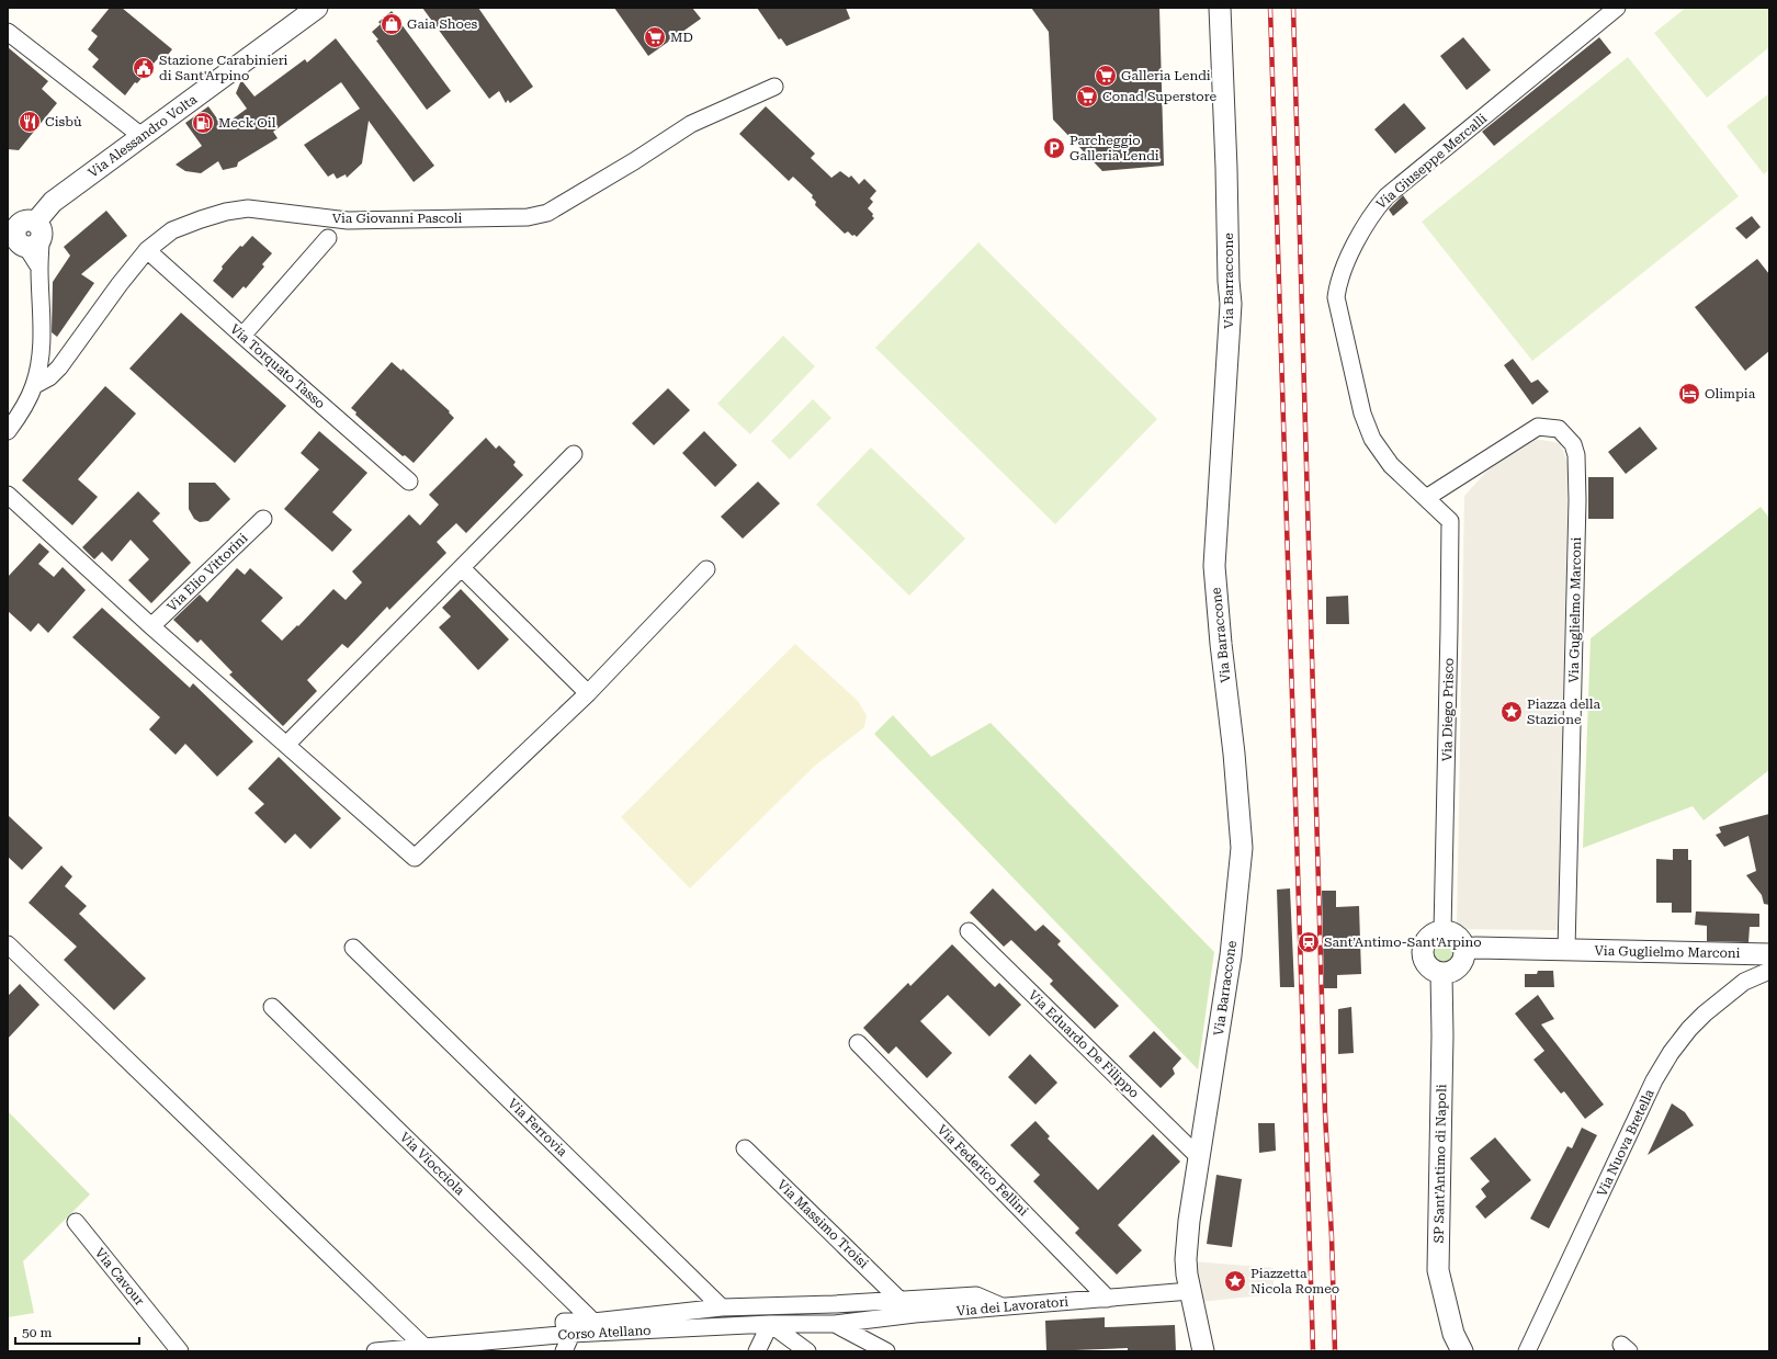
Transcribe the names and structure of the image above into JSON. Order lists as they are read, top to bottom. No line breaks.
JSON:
{"streets":{"street":["Via Alessandro Volta","Via Giuseppe Mercalli","Via Giovanni Pascoli","Via Barraccone","Via Torquato Tasso","Via Elio Vittorini","Via Guglielmo Marconi","Via Diego Prisco","Via Eduardo De Filippo","Via Ferrovia","Via Nuova Bretella","Via Viocciola","SP Sant'Antimo di Napoli","Via Federico Fellini","Via Massimo Troisi","Via Cavour","Via dei Lavoratori","Corso Atellano"]},"crossings":[["Via Giuseppe Mercalli","Via Guglielmo Marconi"],["Via Giuseppe Mercalli","Via Diego Prisco"],["Via Giovanni Pascoli","Via Torquato Tasso"],["Via Barraccone","Via Eduardo De Filippo"],["Via Barraccone","Via dei Lavoratori"],["Via Guglielmo Marconi","Via Diego Prisco"],["Via Guglielmo Marconi","SP Sant'Antimo di Napoli"],["Via Diego Prisco","SP Sant'Antimo di Napoli"],["Via Federico Fellini","Via dei Lavoratori"],["Via dei Lavoratori","Corso Atellano"]],"places":{"shop":["Gaia Shoes"],"supermarket":["MD","Galleria Lendi","Conad Superstore"],"public building":["Stazione Carabinieri di Sant'Arpino"],"restaurant":["Cisbù"],"fuel station":["Meck Oil"],"parking":["Parcheggio Galleria Lendi"],"hotel":["Olimpia"],"place":["Piazza della Stazione","Piazzetta Nicola Romeo"],"station":["Sant'Antimo-Sant'Arpino"]},"scale_bar":"50 m"}
